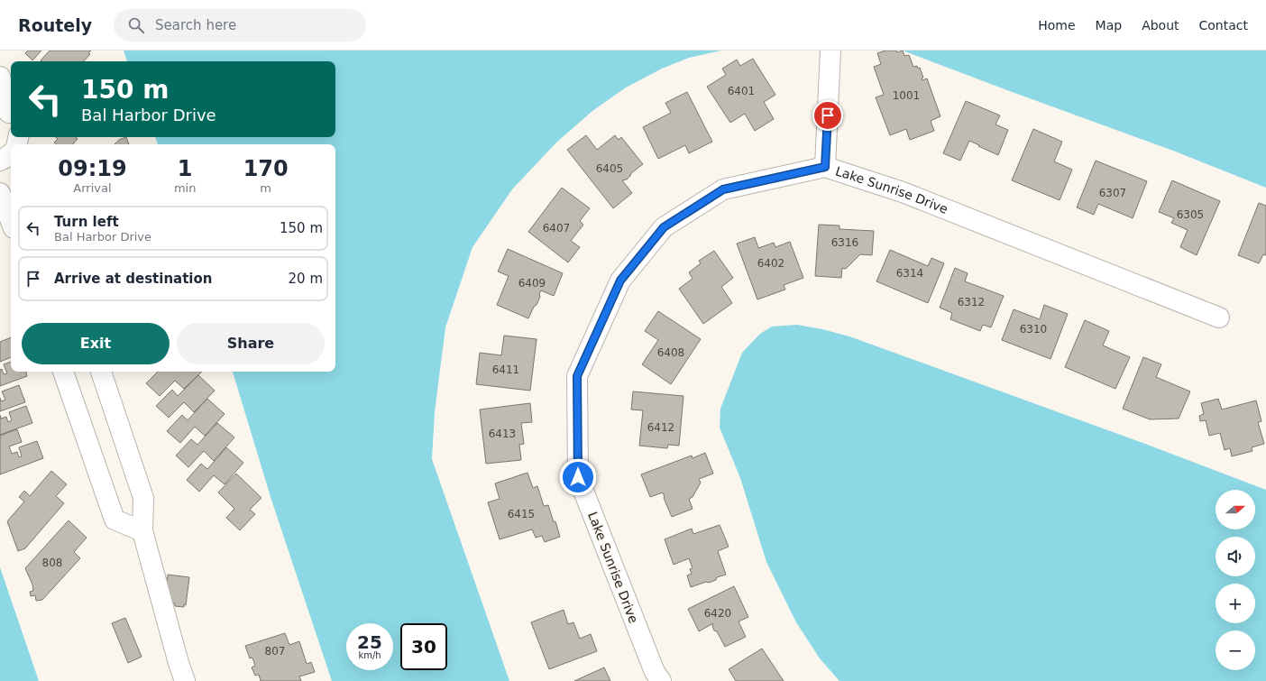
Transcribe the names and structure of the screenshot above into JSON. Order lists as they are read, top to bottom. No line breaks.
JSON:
{"streets":{"street":["Lake Sunrise Drive"]},"house_numbers":["6401","1001","6405","6307","6305","6407","6316","6402","6314","6409","6312","6310","6408","6411","6412","6413","6415","808","6420","807"],"north":"right","page":{"header":"Routely","search":"Search here","nav":["Home","Map","About","Contact"],"turn":["150 m","Bal Harbor Drive"],"eta":["09:19","Arrival","1","min","170","m"],"list":[{"name":"Turn left","note":"Bal Harbor Drive","value":"150 m"},{"name":"Arrive at destination","value":"20 m"}],"buttons":["Exit","Share"],"map_buttons":["+","−"],"speed":"25 km/h","limit":"30"}}
